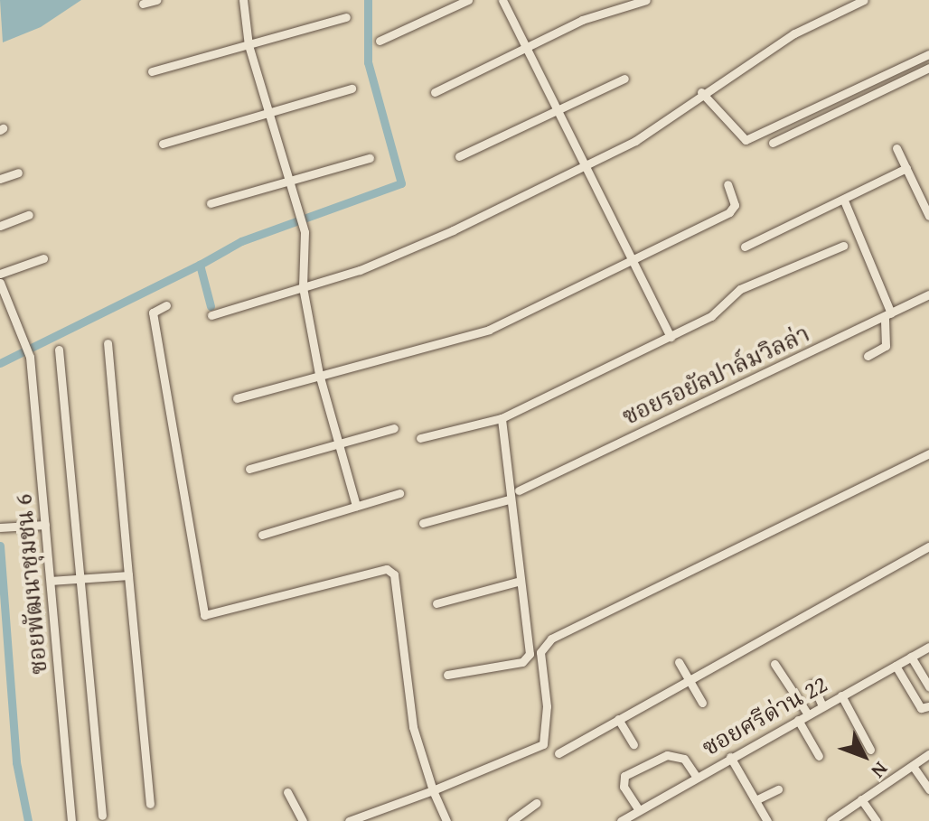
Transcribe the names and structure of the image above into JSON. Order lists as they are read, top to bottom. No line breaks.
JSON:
{"streets":{"street":["ซอยรอยัลปาล์มวิลล่า","ซอยพัฒนาชุมชน 6","ซอยศรีด่าน 22"]},"north":"bottom right"}
